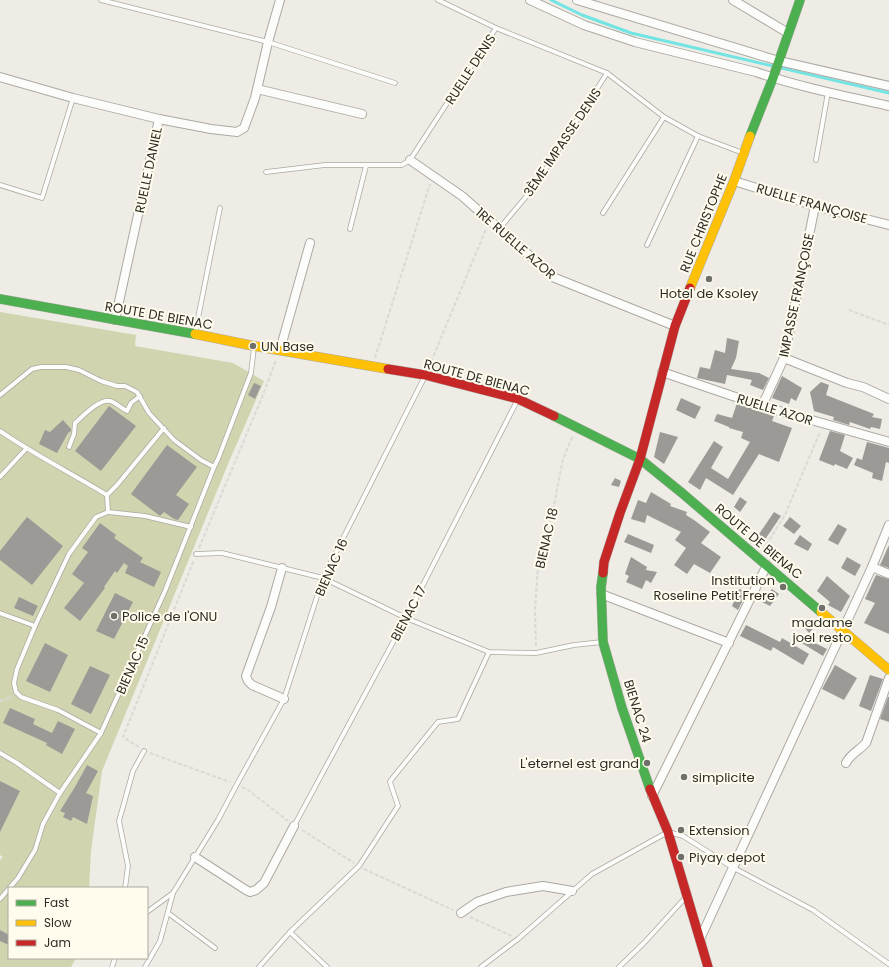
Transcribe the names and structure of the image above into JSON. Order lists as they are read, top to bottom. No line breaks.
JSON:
{"streets":{"street":["RUELLE DANIEL","RUELLE FRANÇOISE","RUE CHRISTOPHE","1RE RUELLE AZOR","IMPASSE FRANÇOISE","ROUTE DE BIENAC","RUELLE AZOR","BIENAC 24"],"lane":["RUELLE DENIS","3ÈME IMPASSE DENIS","BIENAC 16","BIENAC 17","BIENAC 15"],"path":["BIENAC 18"]},"crossings":[["RUELLE DENIS","3ÈME IMPASSE DENIS"],["RUELLE DENIS","RUE CHRISTOPHE"],["RUELLE DENIS","1RE RUELLE AZOR"],["3ÈME IMPASSE DENIS","1RE RUELLE AZOR"],["RUELLE DANIEL","ROUTE DE BIENAC"],["RUELLE FRANÇOISE","RUE CHRISTOPHE"],["RUELLE FRANÇOISE","IMPASSE FRANÇOISE"],["RUE CHRISTOPHE","1RE RUELLE AZOR"],["RUE CHRISTOPHE","ROUTE DE BIENAC"],["RUE CHRISTOPHE","RUELLE AZOR"],["RUE CHRISTOPHE","BIENAC 24"],["IMPASSE FRANÇOISE","RUELLE AZOR"],["ROUTE DE BIENAC","BIENAC 18"],["ROUTE DE BIENAC","BIENAC 16"],["ROUTE DE BIENAC","BIENAC 17"],["ROUTE DE BIENAC","BIENAC 15"],["ROUTE DE BIENAC","BIENAC 24"]],"places":["Hotel de Ksoley","UN Base","Institution Roseline Petit Frere","madame joel resto","Police de l'ONU","L'eternel est grand","simplicite","Extension","Piyay depot"],"legend":["Fast","Slow","Jam"]}
